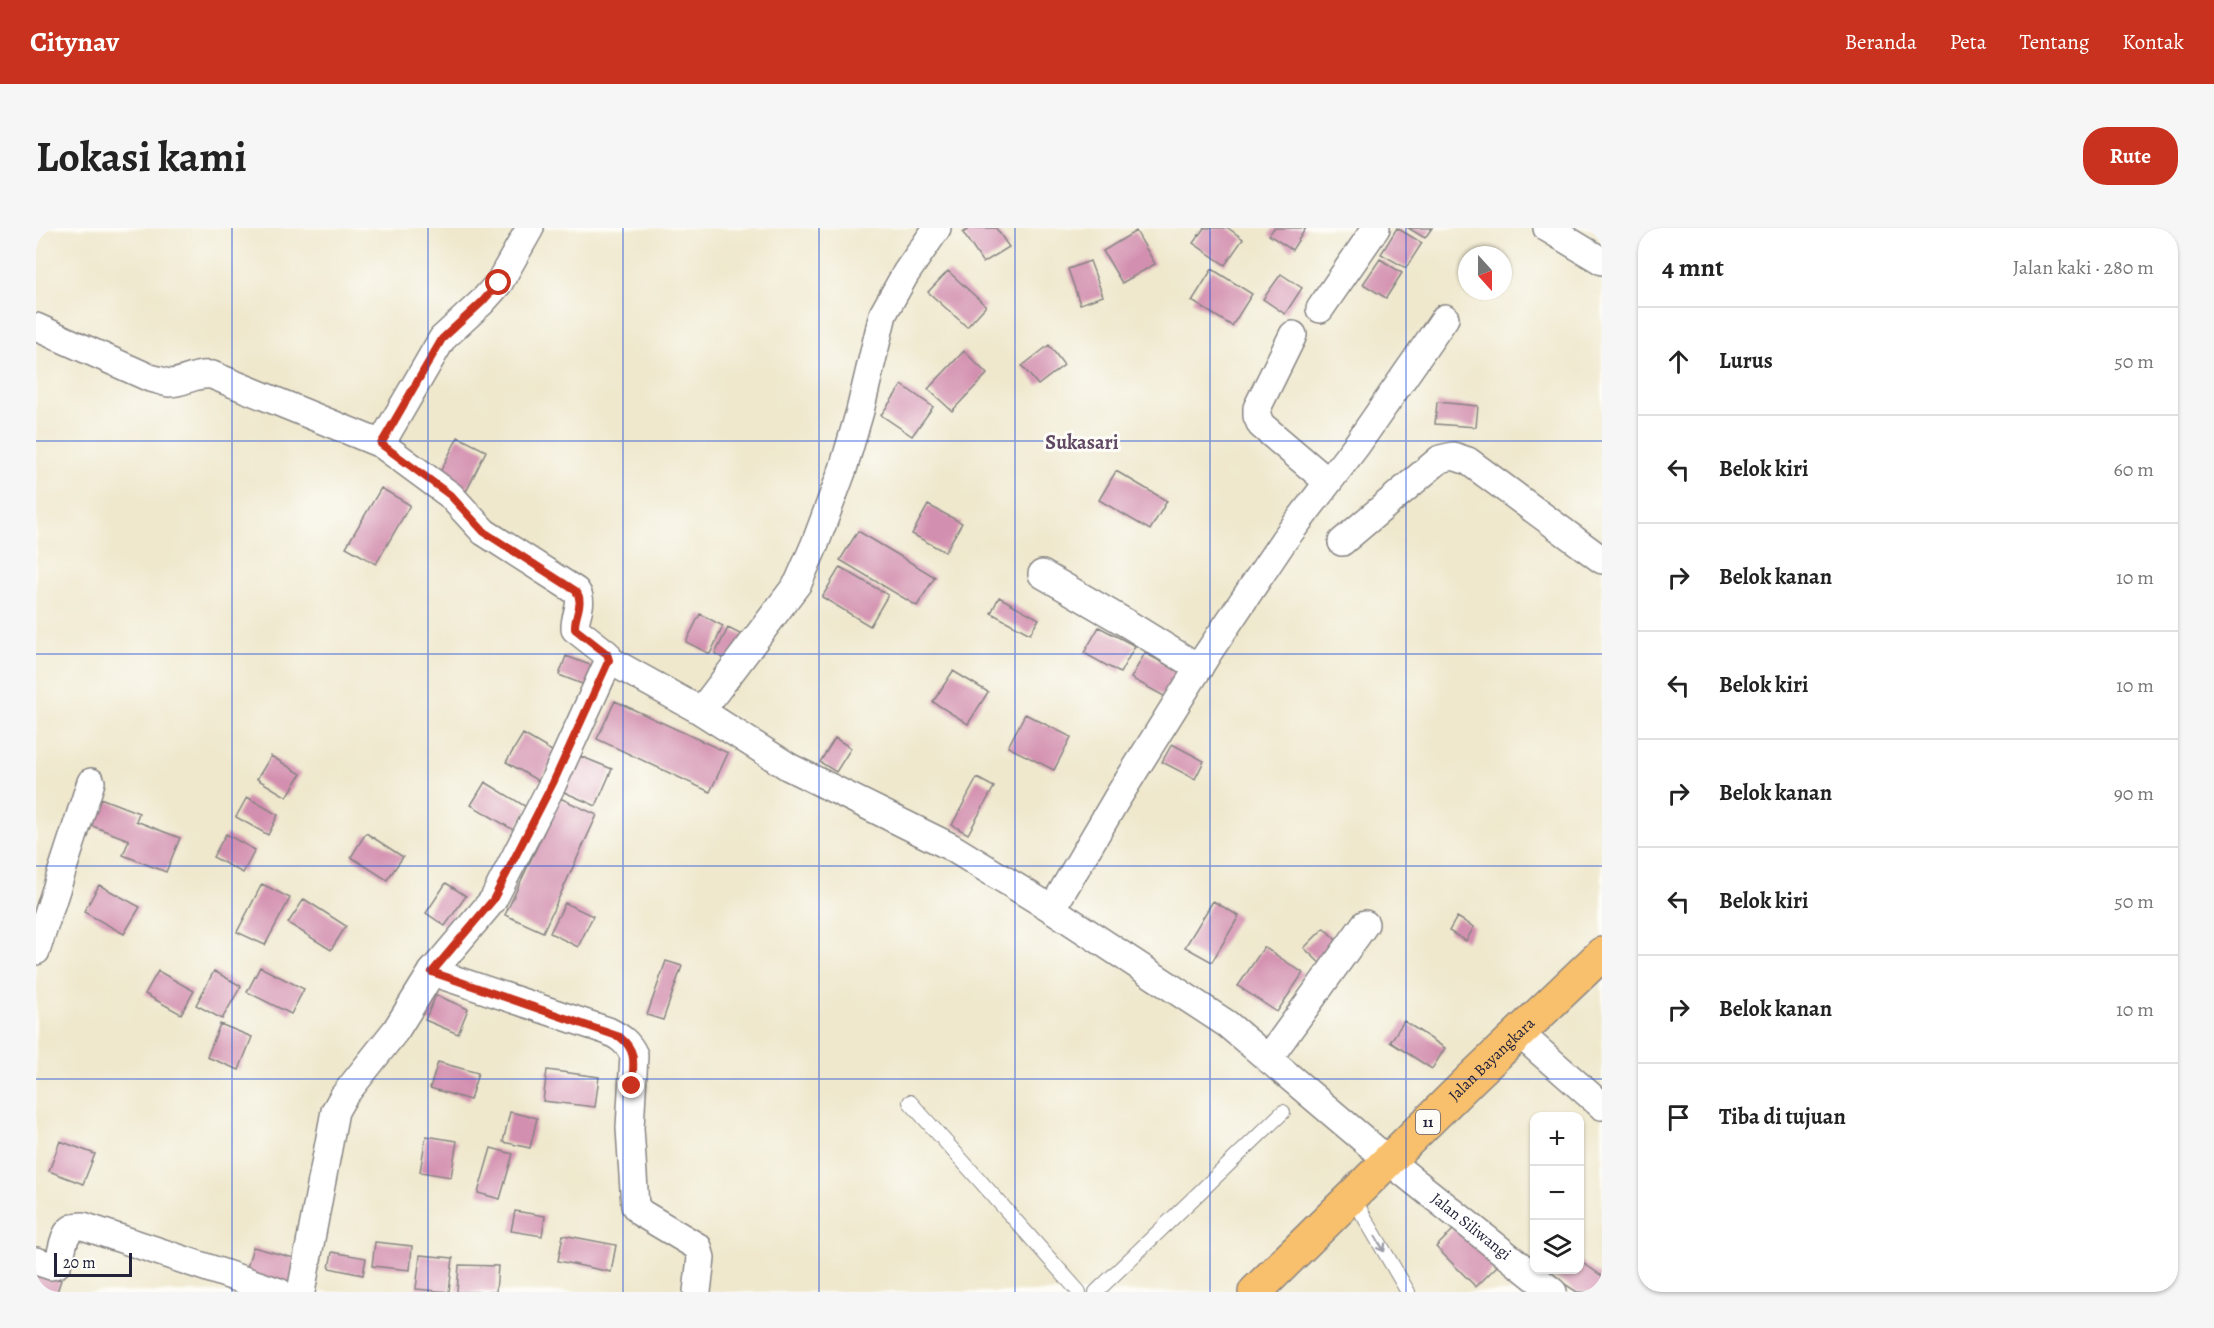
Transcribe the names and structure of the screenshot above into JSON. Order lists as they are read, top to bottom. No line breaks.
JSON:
{"streets":{"highway":["Jalan Bayangkara","11"],"street":["Jalan Siliwangi"]},"crossings":[["Jalan Bayangkara","Jalan Siliwangi"]],"districts":["Sukasari"],"scale_bar":"20 m","north":"bottom","page":{"header":"Citynav","nav":["Beranda","Peta","Tentang","Kontak"],"buttons":"Rute","title":"Lokasi kami","heading":["4 mnt","Jalan kaki · 280 m"],"list":[["Lurus","50 m"],["Belok kiri","60 m"],["Belok kanan","10 m"],["Belok kiri","10 m"],["Belok kanan","90 m"],["Belok kiri","50 m"],["Belok kanan","10 m"],"Tiba di tujuan"],"map_buttons":["+","−"],"scale":"20 m"}}
